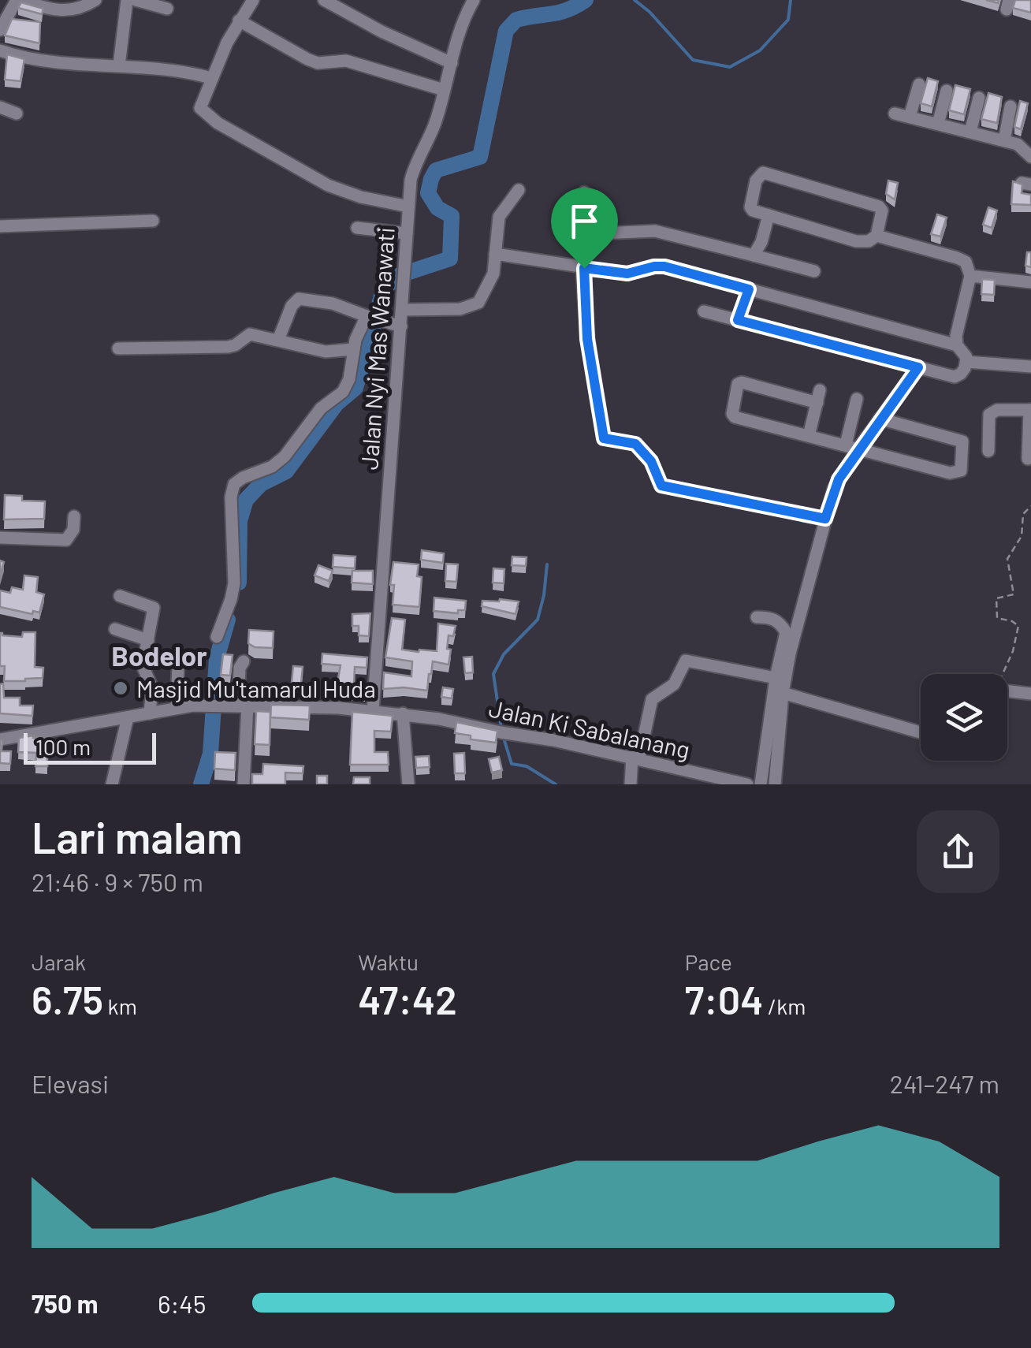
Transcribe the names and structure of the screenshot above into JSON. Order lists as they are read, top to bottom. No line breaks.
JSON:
{"streets":{"street":["Jalan Nyi Mas Wanawati","Jalan Ki Sabalanang"]},"crossings":[["Jalan Nyi Mas Wanawati","Jalan Ki Sabalanang"]],"districts":["Bodelor"],"places":["Masjid Mu'tamarul Huda"],"scale_bar":"100 m","page":{"scale":"100 m","heading":["Lari malam","21:46 · 9 × 750 m"],"stats":[["Jarak","6.75 km"],["Waktu","47:42"],["Pace","7:04 /km"]],"chart":["Elevasi","241–247 m"],"list":[{"name":"750 m","note":"6:45"}]}}
